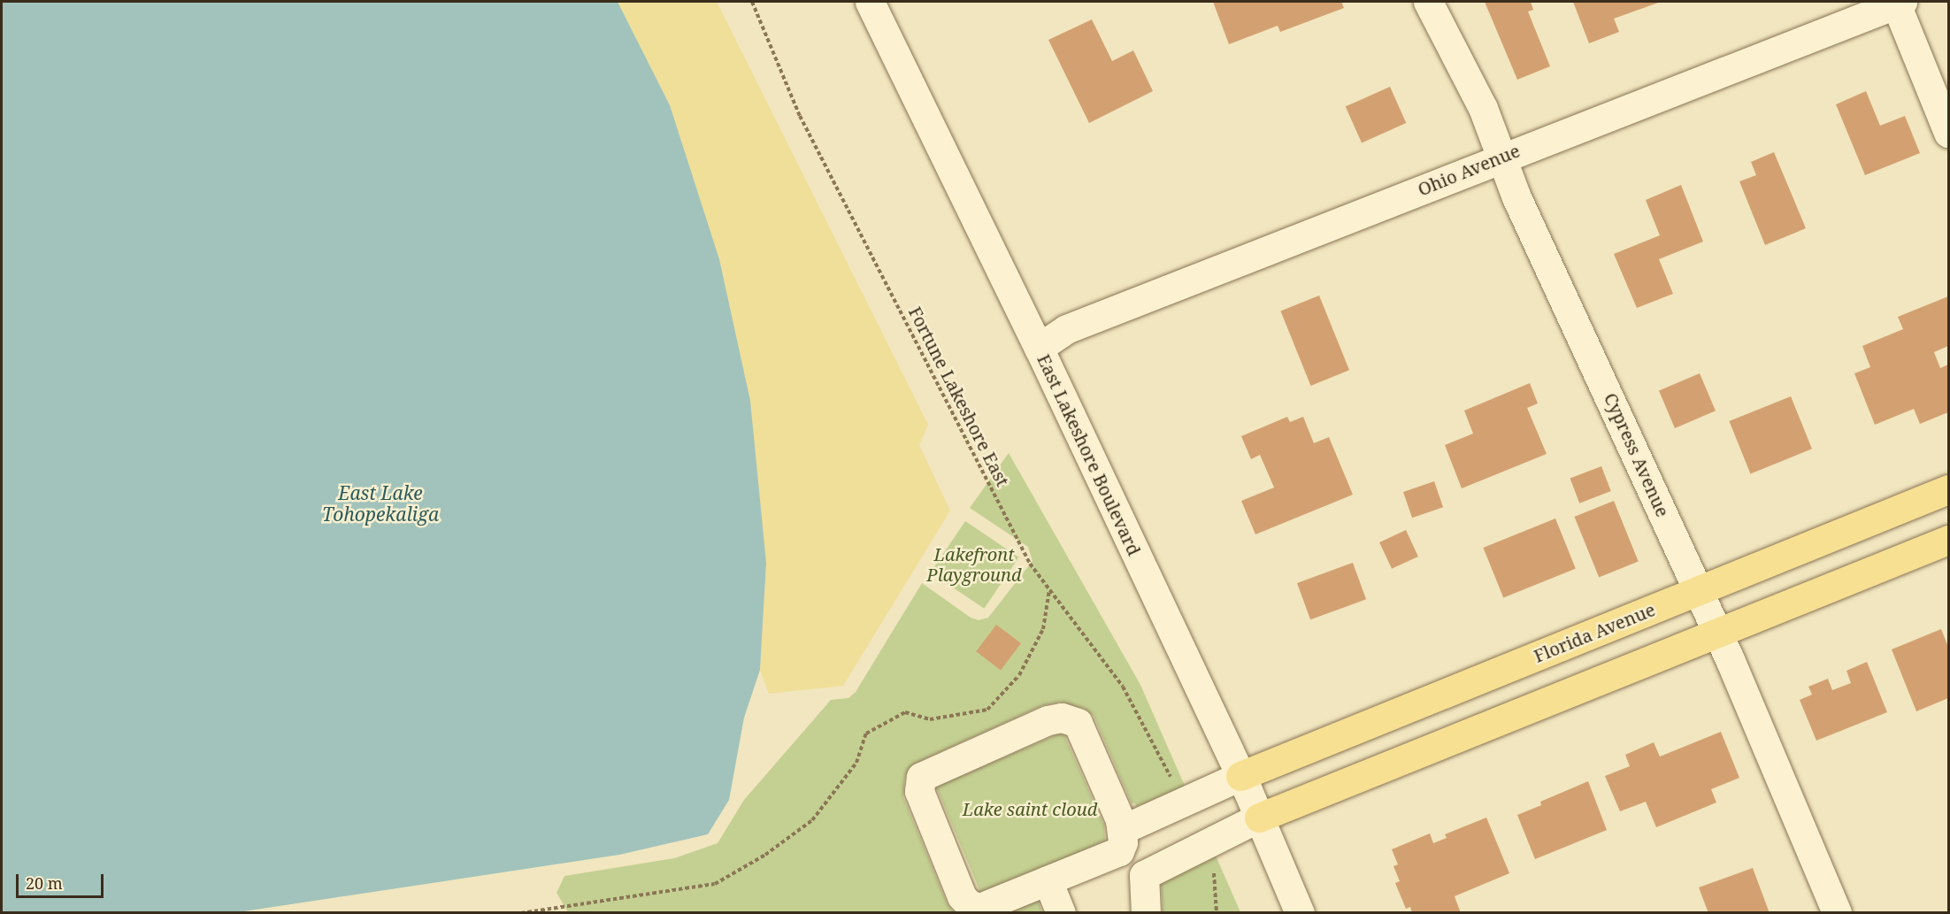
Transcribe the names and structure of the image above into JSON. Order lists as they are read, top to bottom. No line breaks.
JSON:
{"streets":{"main road":["Florida Avenue"],"street":["Ohio Avenue","East Lakeshore Boulevard","Cypress Avenue"],"path":["Fortune Lakeshore East"]},"crossings":[["Ohio Avenue","East Lakeshore Boulevard"],["Ohio Avenue","Cypress Avenue"],["East Lakeshore Boulevard","Florida Avenue"],["Cypress Avenue","Florida Avenue"]],"water":["East Lake Tohopekaliga"],"parks":["Lakefront Playground","Lake saint cloud"],"scale_bar":"20 m"}
